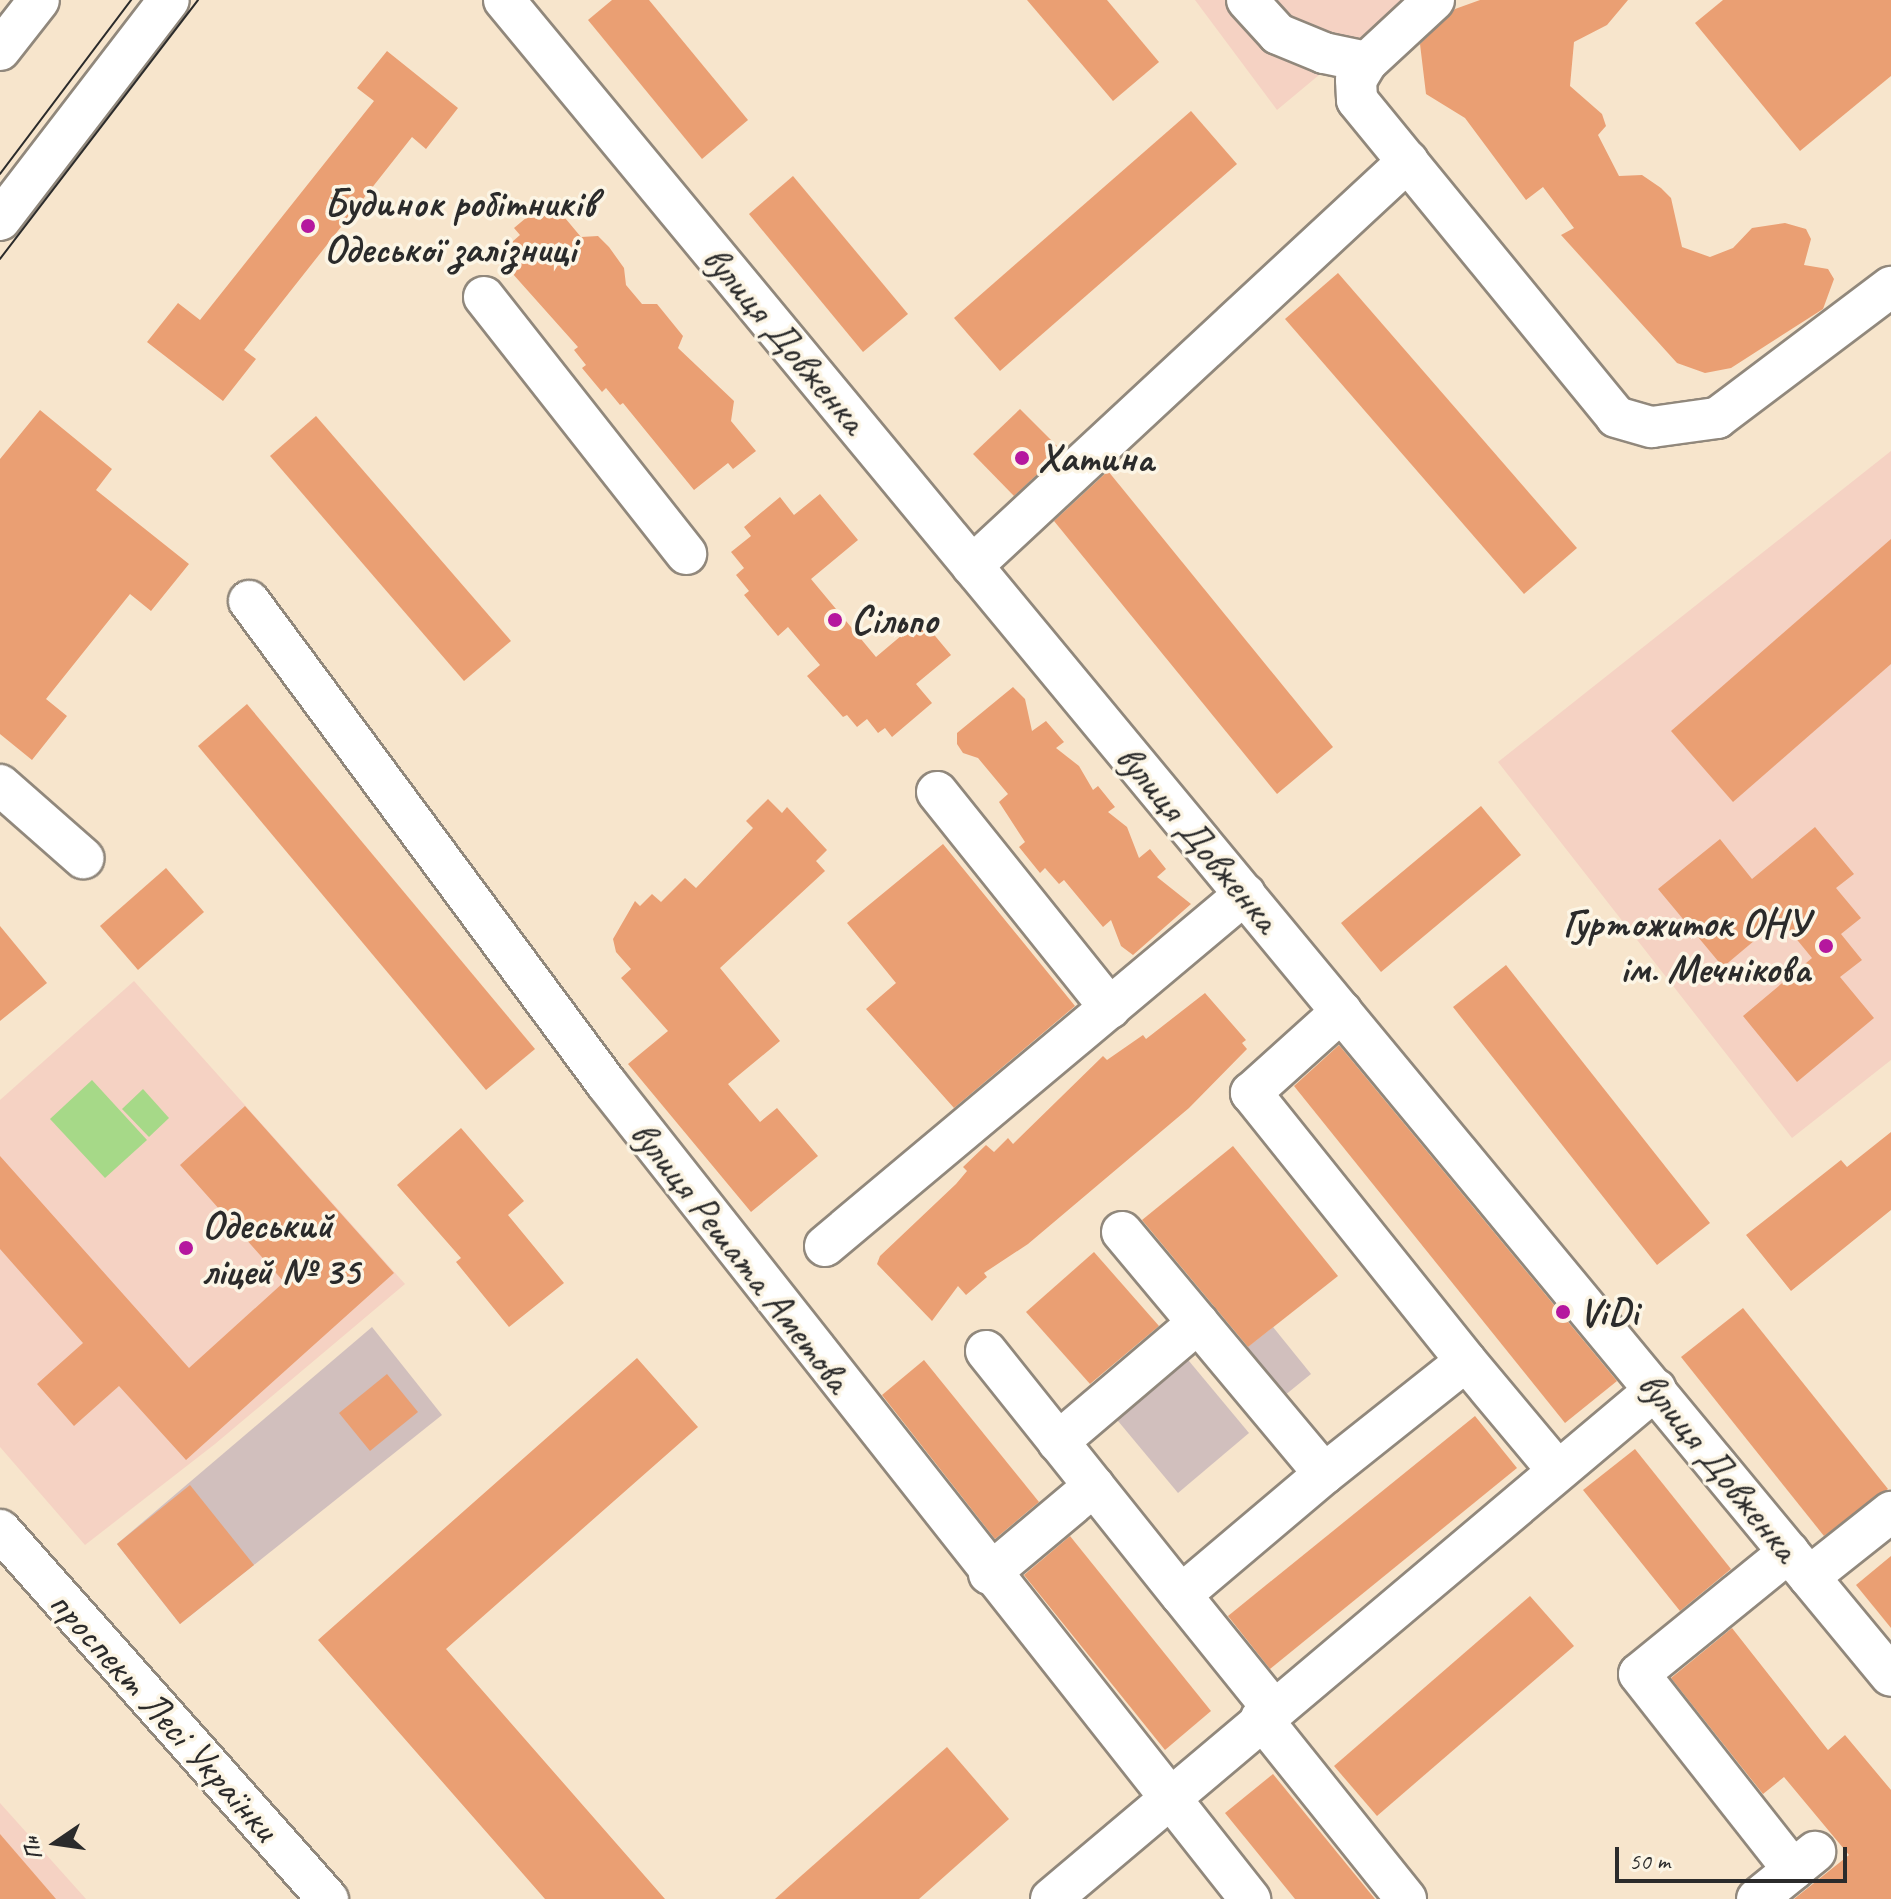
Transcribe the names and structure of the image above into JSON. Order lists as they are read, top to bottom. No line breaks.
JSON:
{"streets":{"street":["вулиця Довженка","вулиця Решата Аметова","проспект Лесі Українки"]},"places":["Будинок робітників Одеської залізниці","Хатина","Сільпо","Гуртожиток ОНУ ім. Мечнікова","Одеський ліцей № 35","ViDi"],"scale_bar":"50 m","north":"left"}
